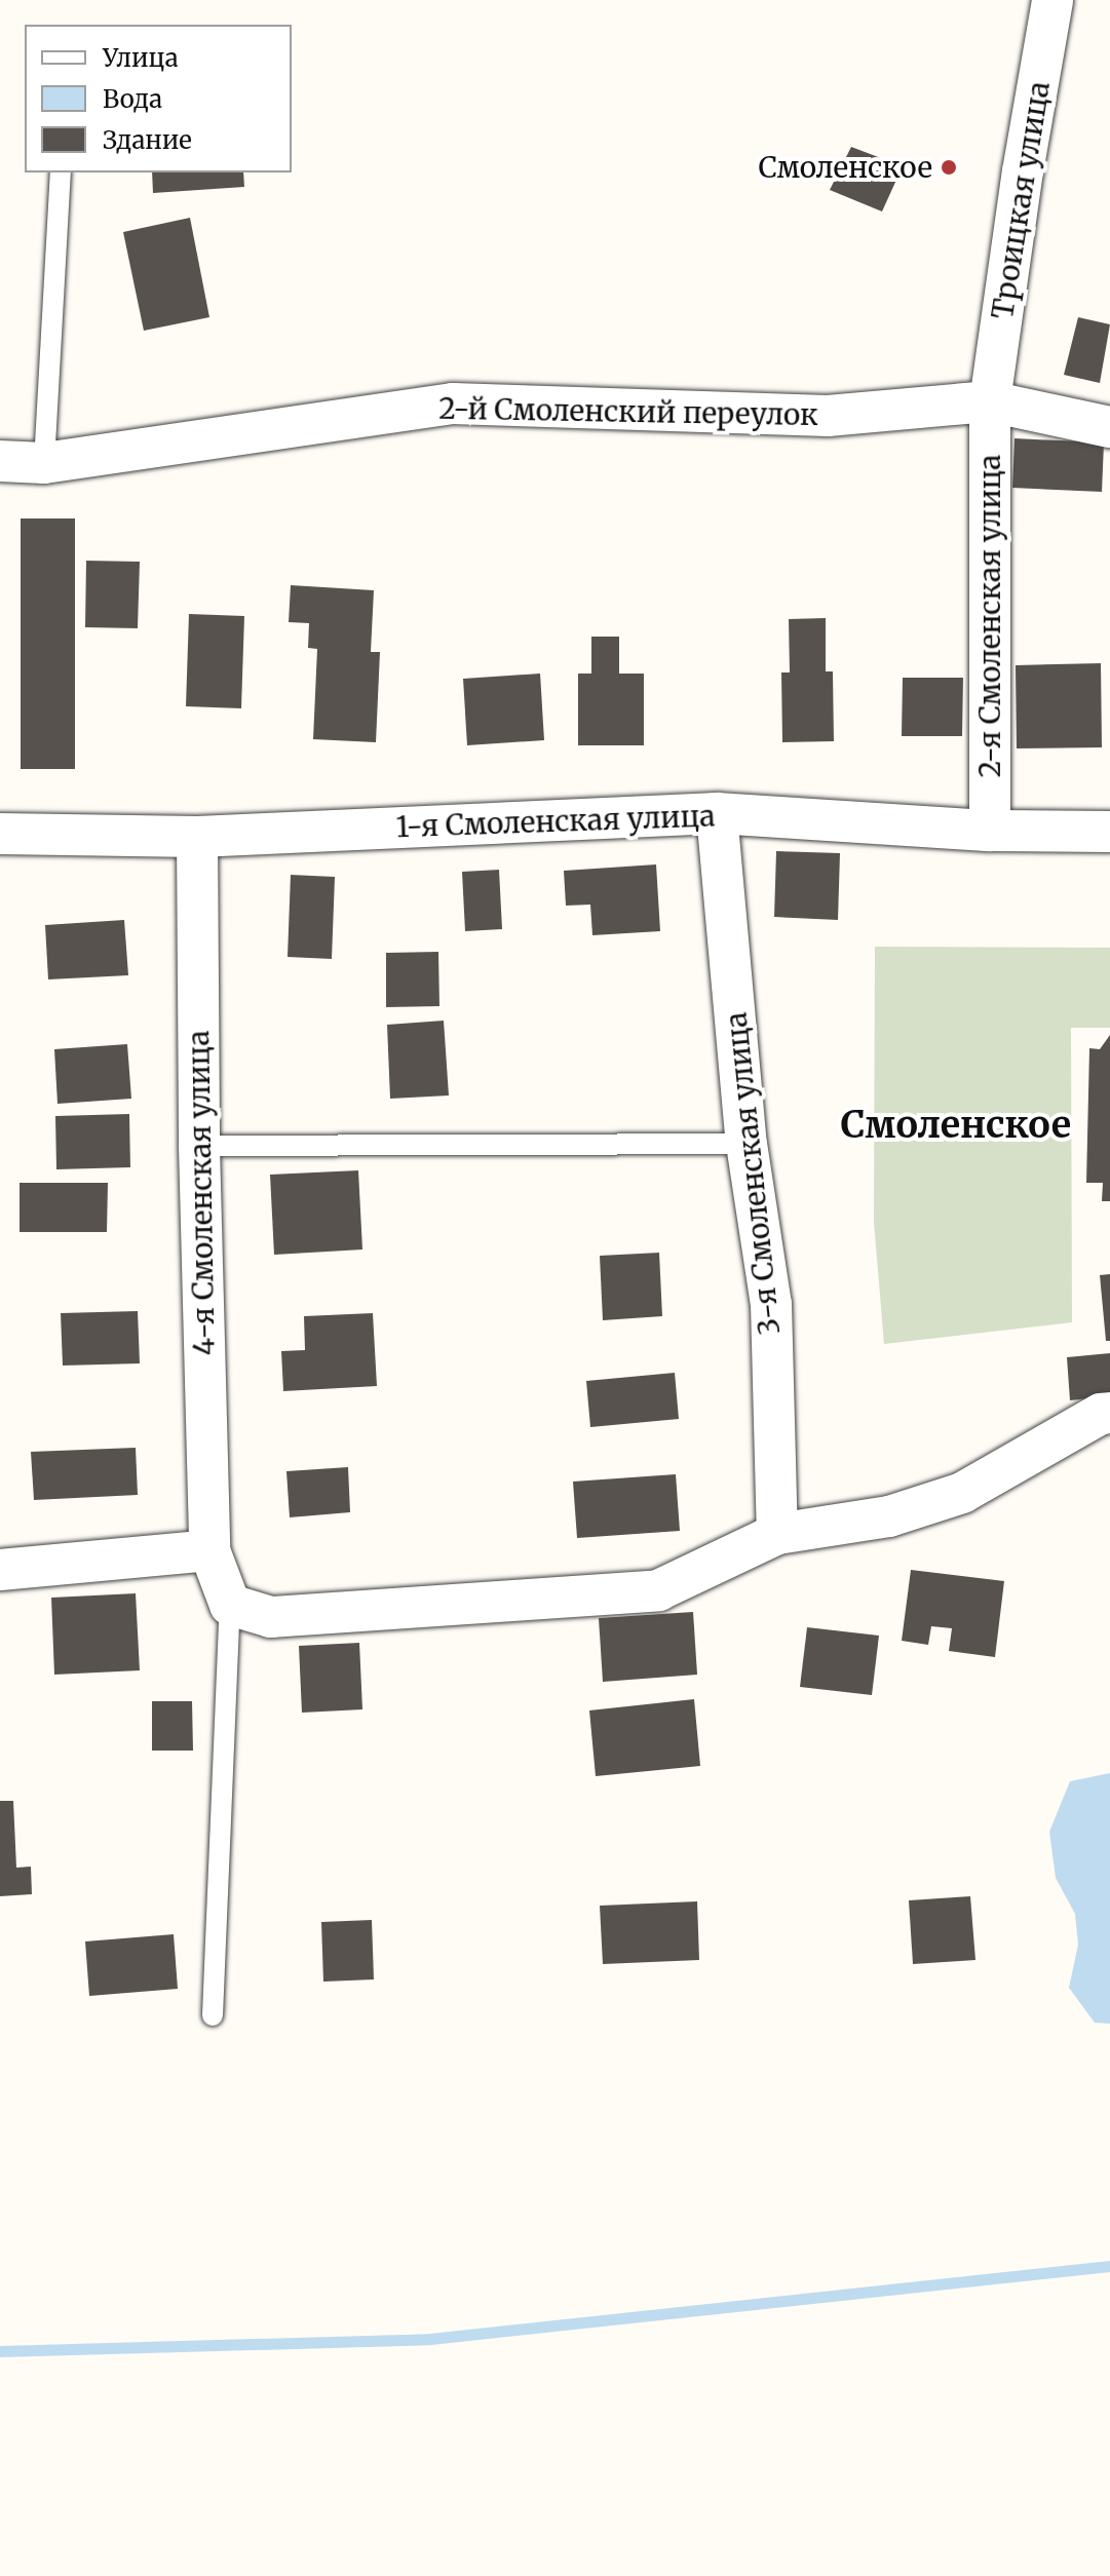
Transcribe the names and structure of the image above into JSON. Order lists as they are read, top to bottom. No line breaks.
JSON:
{"streets":{"street":["Троицкая улица","2-й Смоленский переулок","2-я Смоленская улица","1-я Смоленская улица","3-я Смоленская улица","4-я Смоленская улица"]},"crossings":[["Троицкая улица","2-й Смоленский переулок"],["Троицкая улица","2-я Смоленская улица"],["2-й Смоленский переулок","2-я Смоленская улица"],["2-я Смоленская улица","1-я Смоленская улица"],["1-я Смоленская улица","3-я Смоленская улица"],["1-я Смоленская улица","4-я Смоленская улица"]],"districts":["Смоленское"],"places":["Смоленское"],"legend":["Улица","Вода","Здание"]}
